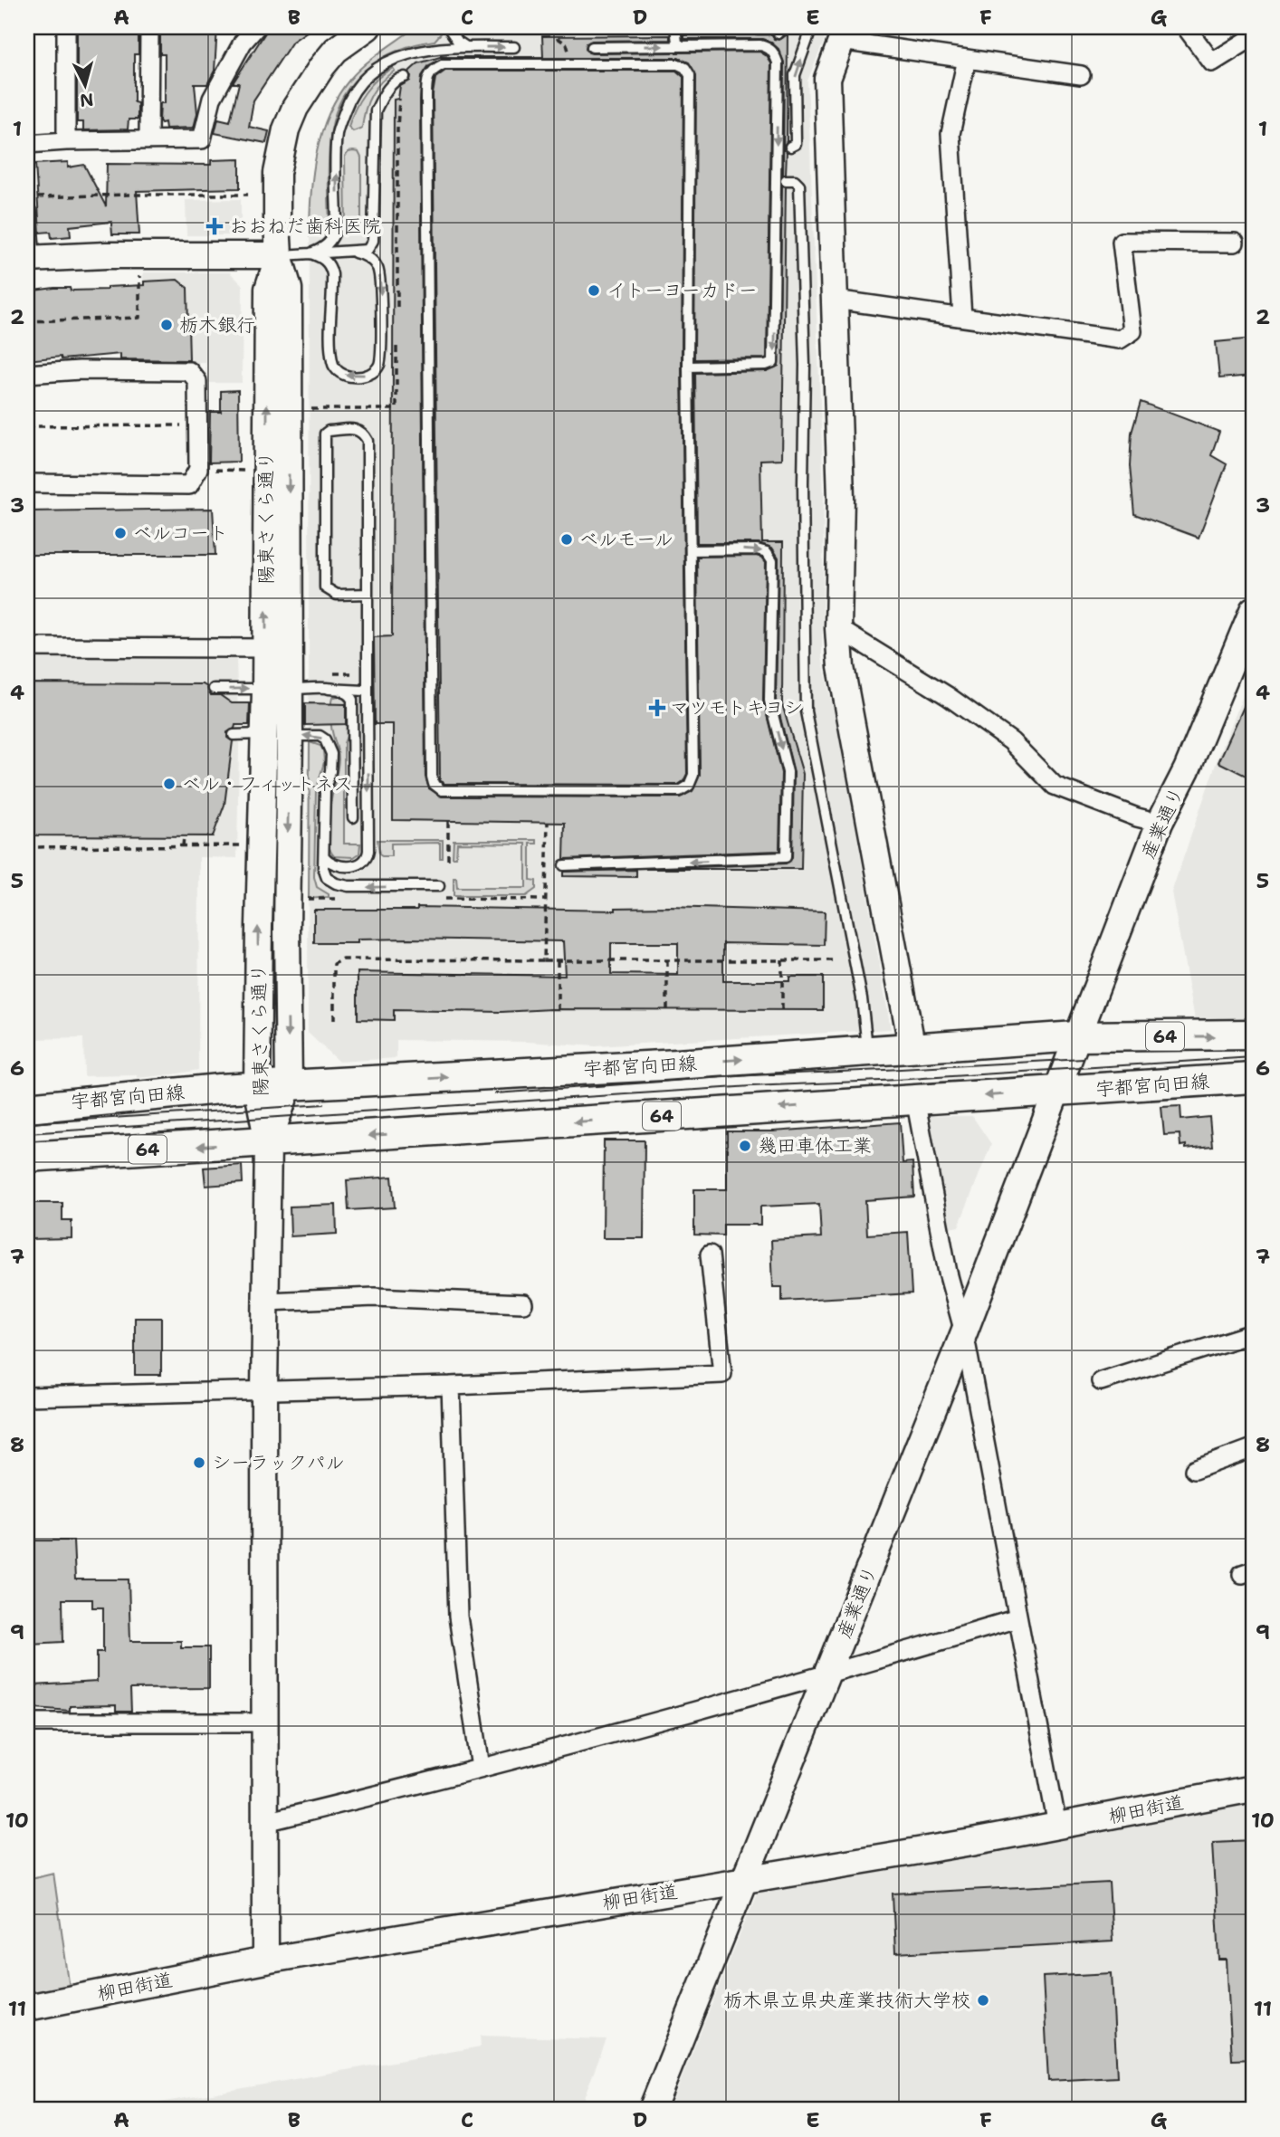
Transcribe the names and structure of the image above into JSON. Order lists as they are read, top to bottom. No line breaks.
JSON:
{"streets":{"main road":["64","宇都宮向田線"],"street":["陽東さくら通り","産業通り","柳田街道"]},"crossings":[["陽東さくら通り","宇都宮向田線"],["産業通り","宇都宮向田線"],["産業通り","柳田街道"]],"places":{"health":["おおねだ歯科医院","マツモトキヨシ"],"other":["イトーヨーカドー","栃木銀行","ベルコート","ベルモール","ベル・フィットネス","幾田車体工業","シーラックパル","栃木県立県央産業技術大学校"]},"north":"bottom","grid":{"columns":["A","B","C","D","E","F","G"],"rows":["1","2","3","4","5","6","7","8","9","10","11"]}}
